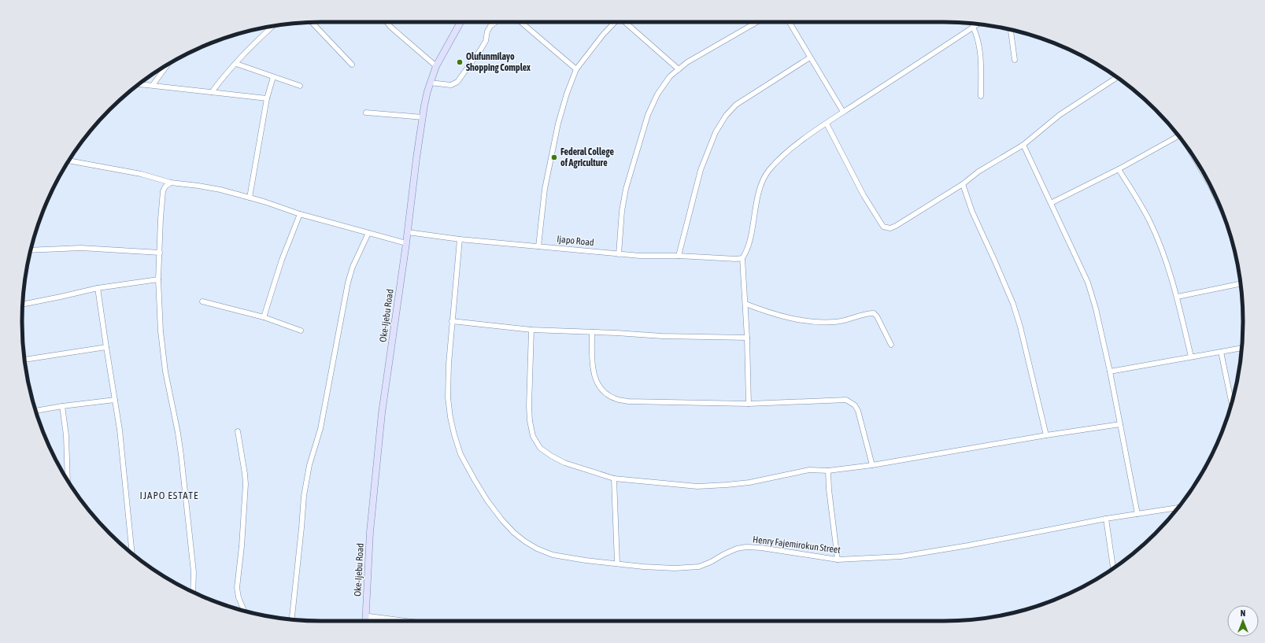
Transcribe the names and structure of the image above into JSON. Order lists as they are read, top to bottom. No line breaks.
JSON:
{"streets":{"main road":["Oke-Ijebu Road"],"street":["Ijapo Road","Henry Fajemirokun Street"]},"crossings":[["Ijapo Road","Oke-Ijebu Road"],["Ijapo Road","Henry Fajemirokun Street"]],"districts":["IJAPO ESTATE"],"places":["Olufunmilayo Shopping Complex","Federal College of Agriculture"],"north":"top"}
